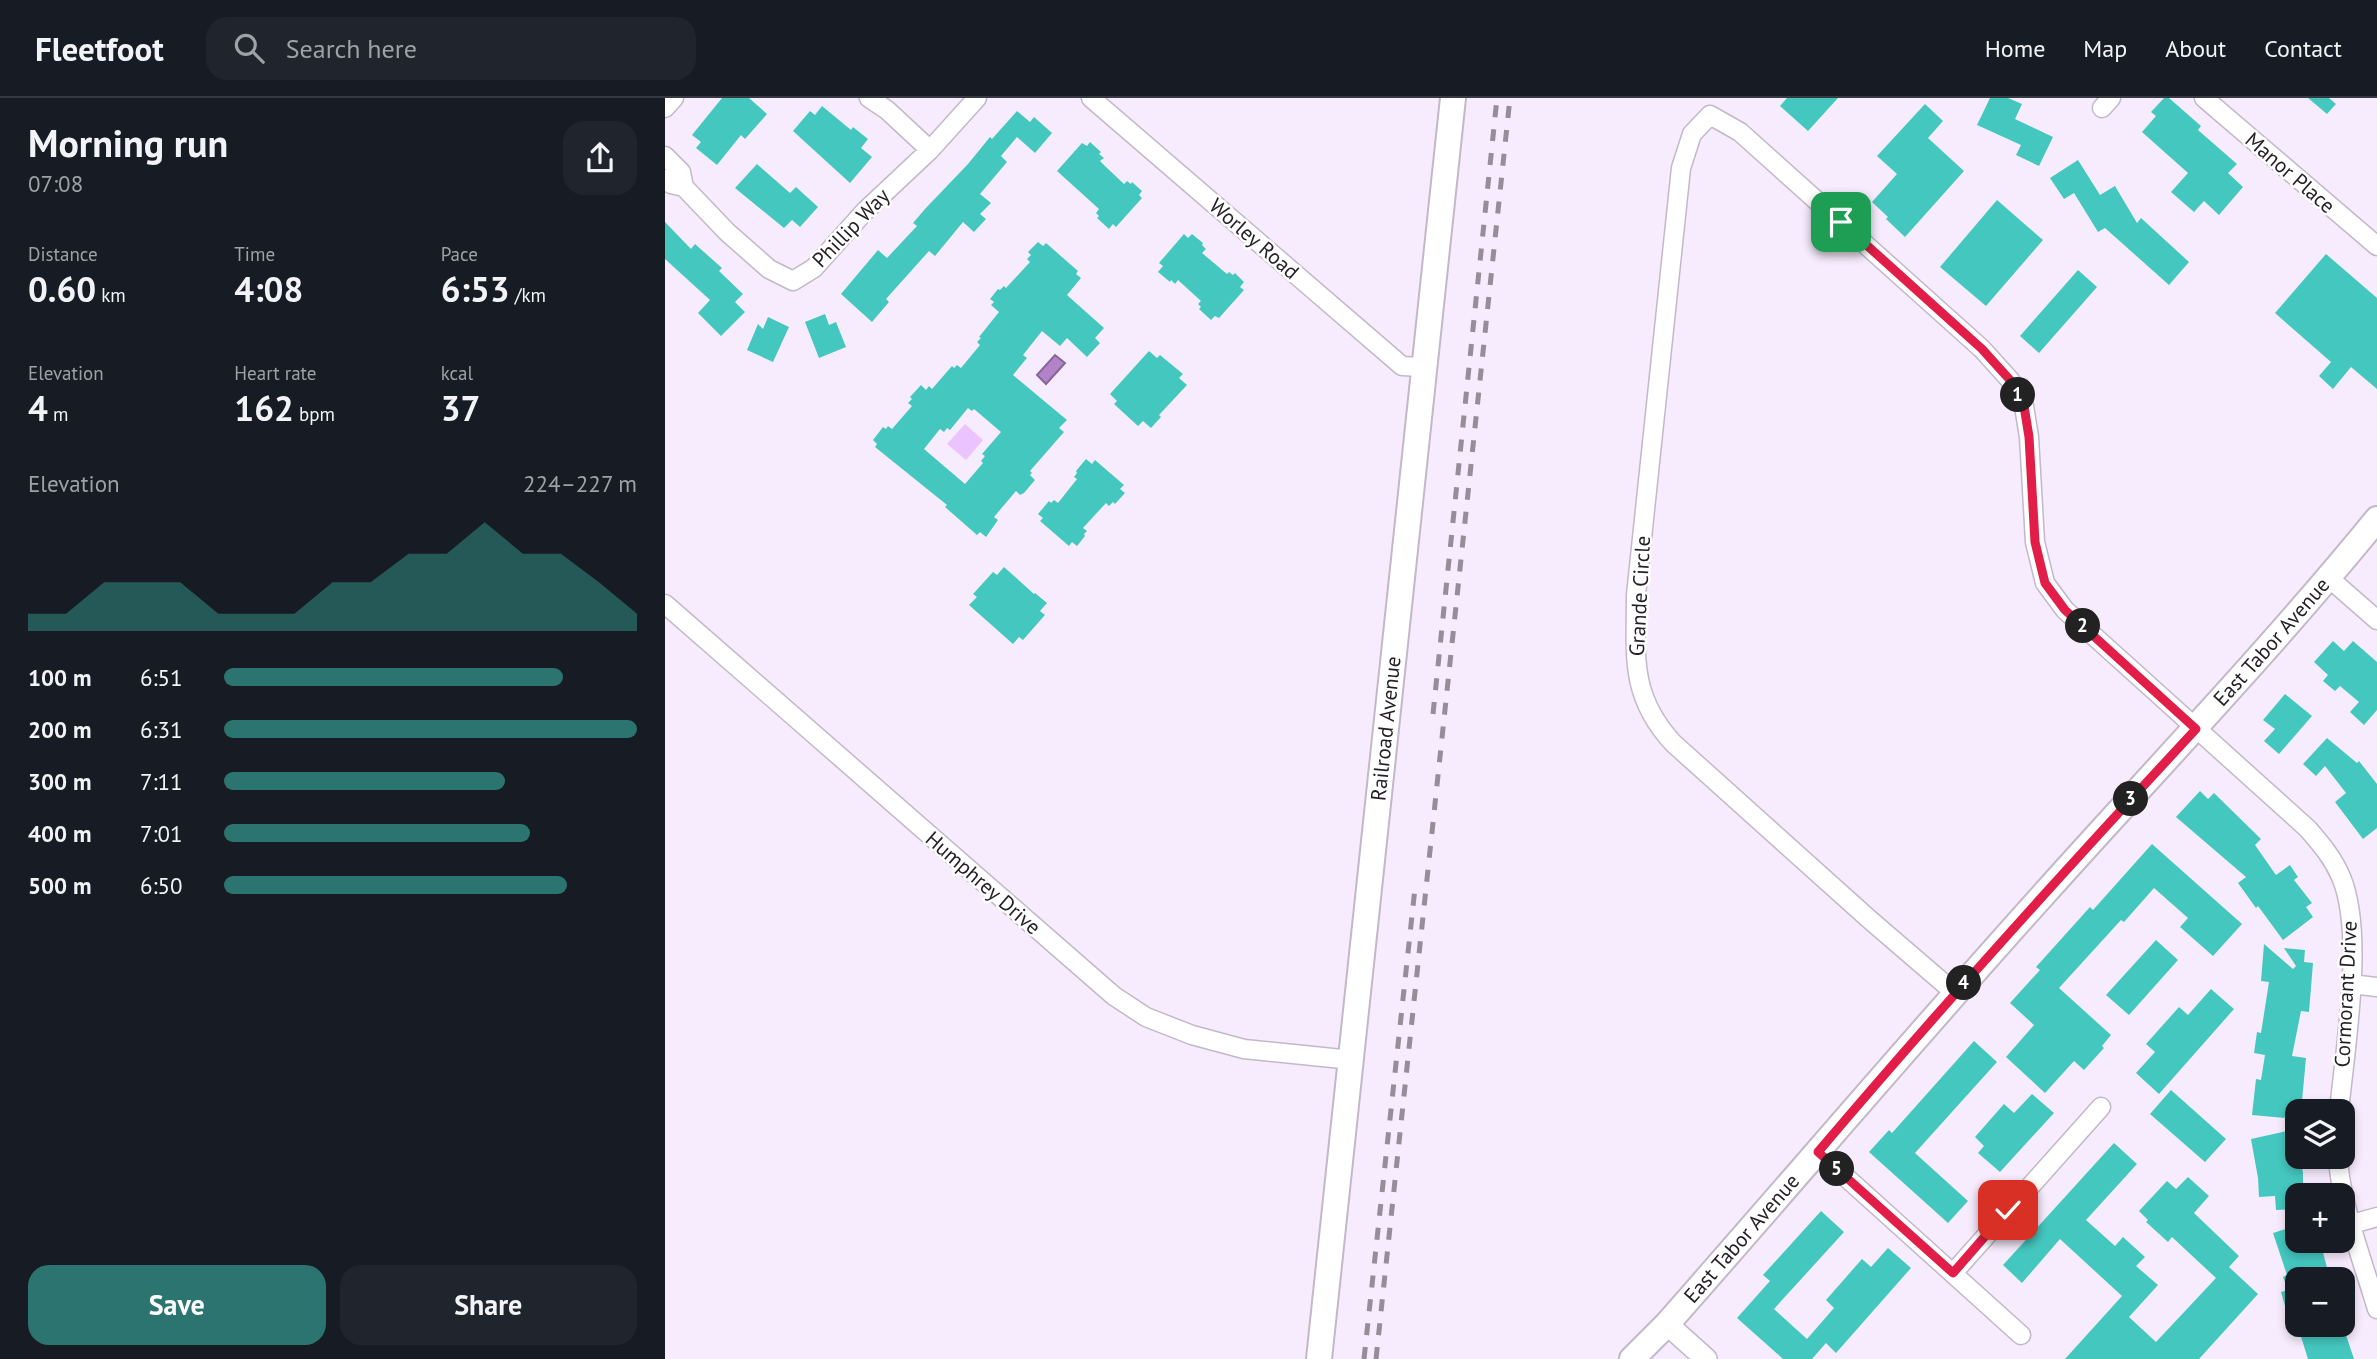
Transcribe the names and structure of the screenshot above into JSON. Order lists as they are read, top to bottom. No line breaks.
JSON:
{"streets":{"main road":["East Tabor Avenue","Railroad Avenue"],"street":["Manor Place","Phillip Way","Worley Road","Grande Circle","Humphrey Drive","Cormorant Drive"]},"crossings":[["Worley Road","Railroad Avenue"],["Grande Circle","East Tabor Avenue"],["Grande Circle","Cormorant Drive"],["East Tabor Avenue","Cormorant Drive"],["Railroad Avenue","Humphrey Drive"]],"page":{"header":"Fleetfoot","search":"Search here","nav":["Home","Map","About","Contact"],"heading":["Morning run","07:08"],"stats":[["Distance","0.60 km"],["Time","4:08"],["Pace","6:53 /km"],["Elevation","4 m"],["Heart rate","162 bpm"],["kcal","37"]],"pins":["1","2","3","4","5"],"chart":["Elevation","224–227 m"],"list":[{"name":"100 m","note":"6:51"},{"name":"200 m","note":"6:31"},{"name":"300 m","note":"7:11"},{"name":"400 m","note":"7:01"},{"name":"500 m","note":"6:50"}],"map_buttons":["+","−"],"buttons":["Save","Share"]}}
